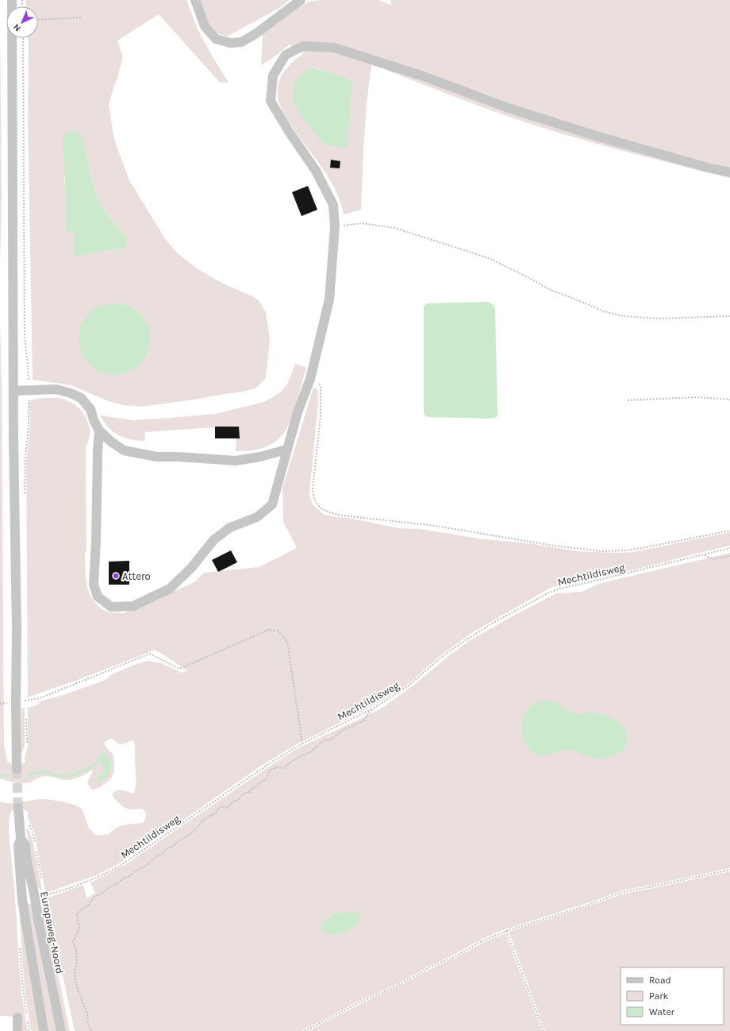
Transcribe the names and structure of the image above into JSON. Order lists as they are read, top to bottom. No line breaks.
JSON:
{"streets":{"street":["Europaweg-Noord"],"path":["Mechtildisweg"]},"places":["Attero"],"legend":["Road","Park","Water"],"north":"bottom left"}
